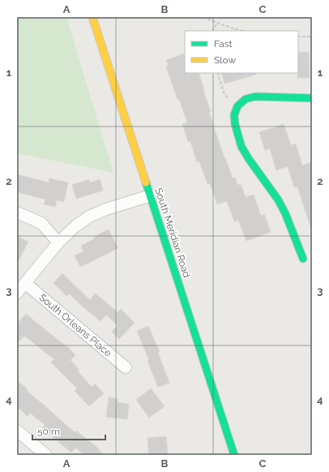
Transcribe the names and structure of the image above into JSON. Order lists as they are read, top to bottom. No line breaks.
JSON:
{"streets":{"main road":["South Meridian Road"],"street":["South Orleans Place"]},"legend":["Fast","Slow"],"scale_bar":"50 m","grid":{"columns":["A","B","C"],"rows":["1","2","3","4"]}}
